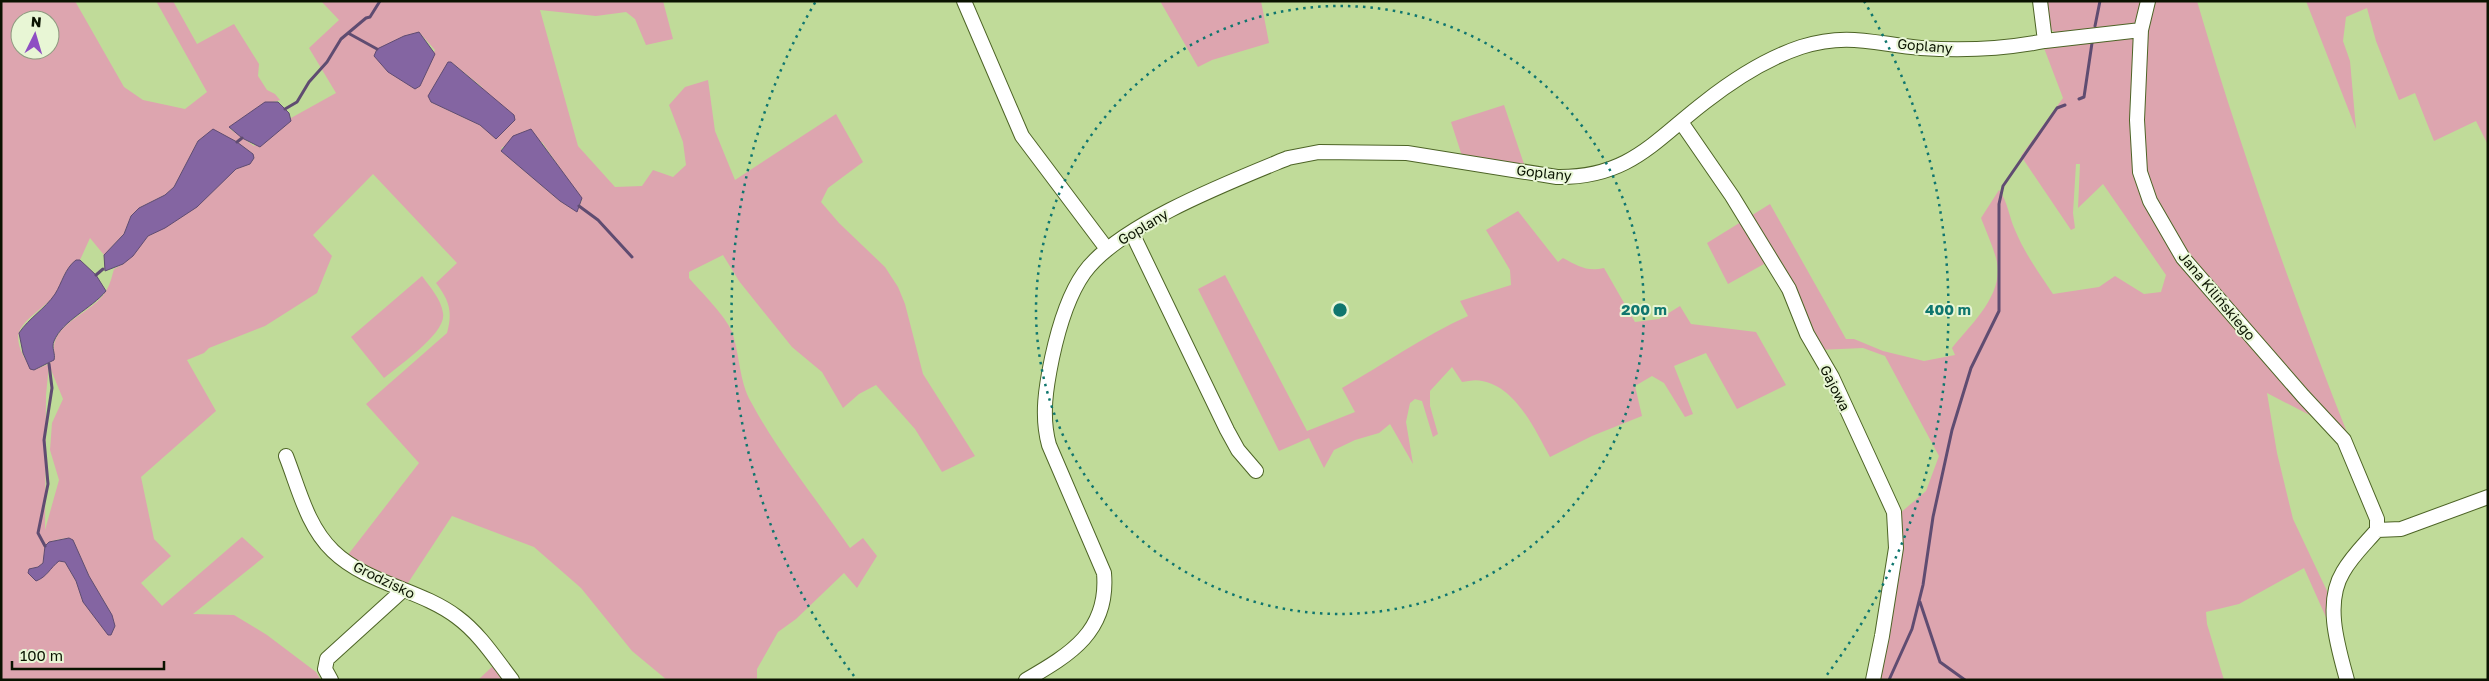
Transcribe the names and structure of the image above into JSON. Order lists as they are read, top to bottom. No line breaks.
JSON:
{"streets":{"street":["Goplany","Jana Kilińskiego","Gajowa","Grodzisko"]},"crossings":[["Goplany","Jana Kilińskiego"],["Goplany","Gajowa"]],"scale_bar":"100 m","north":"top","rings":["200 m","400 m"]}
